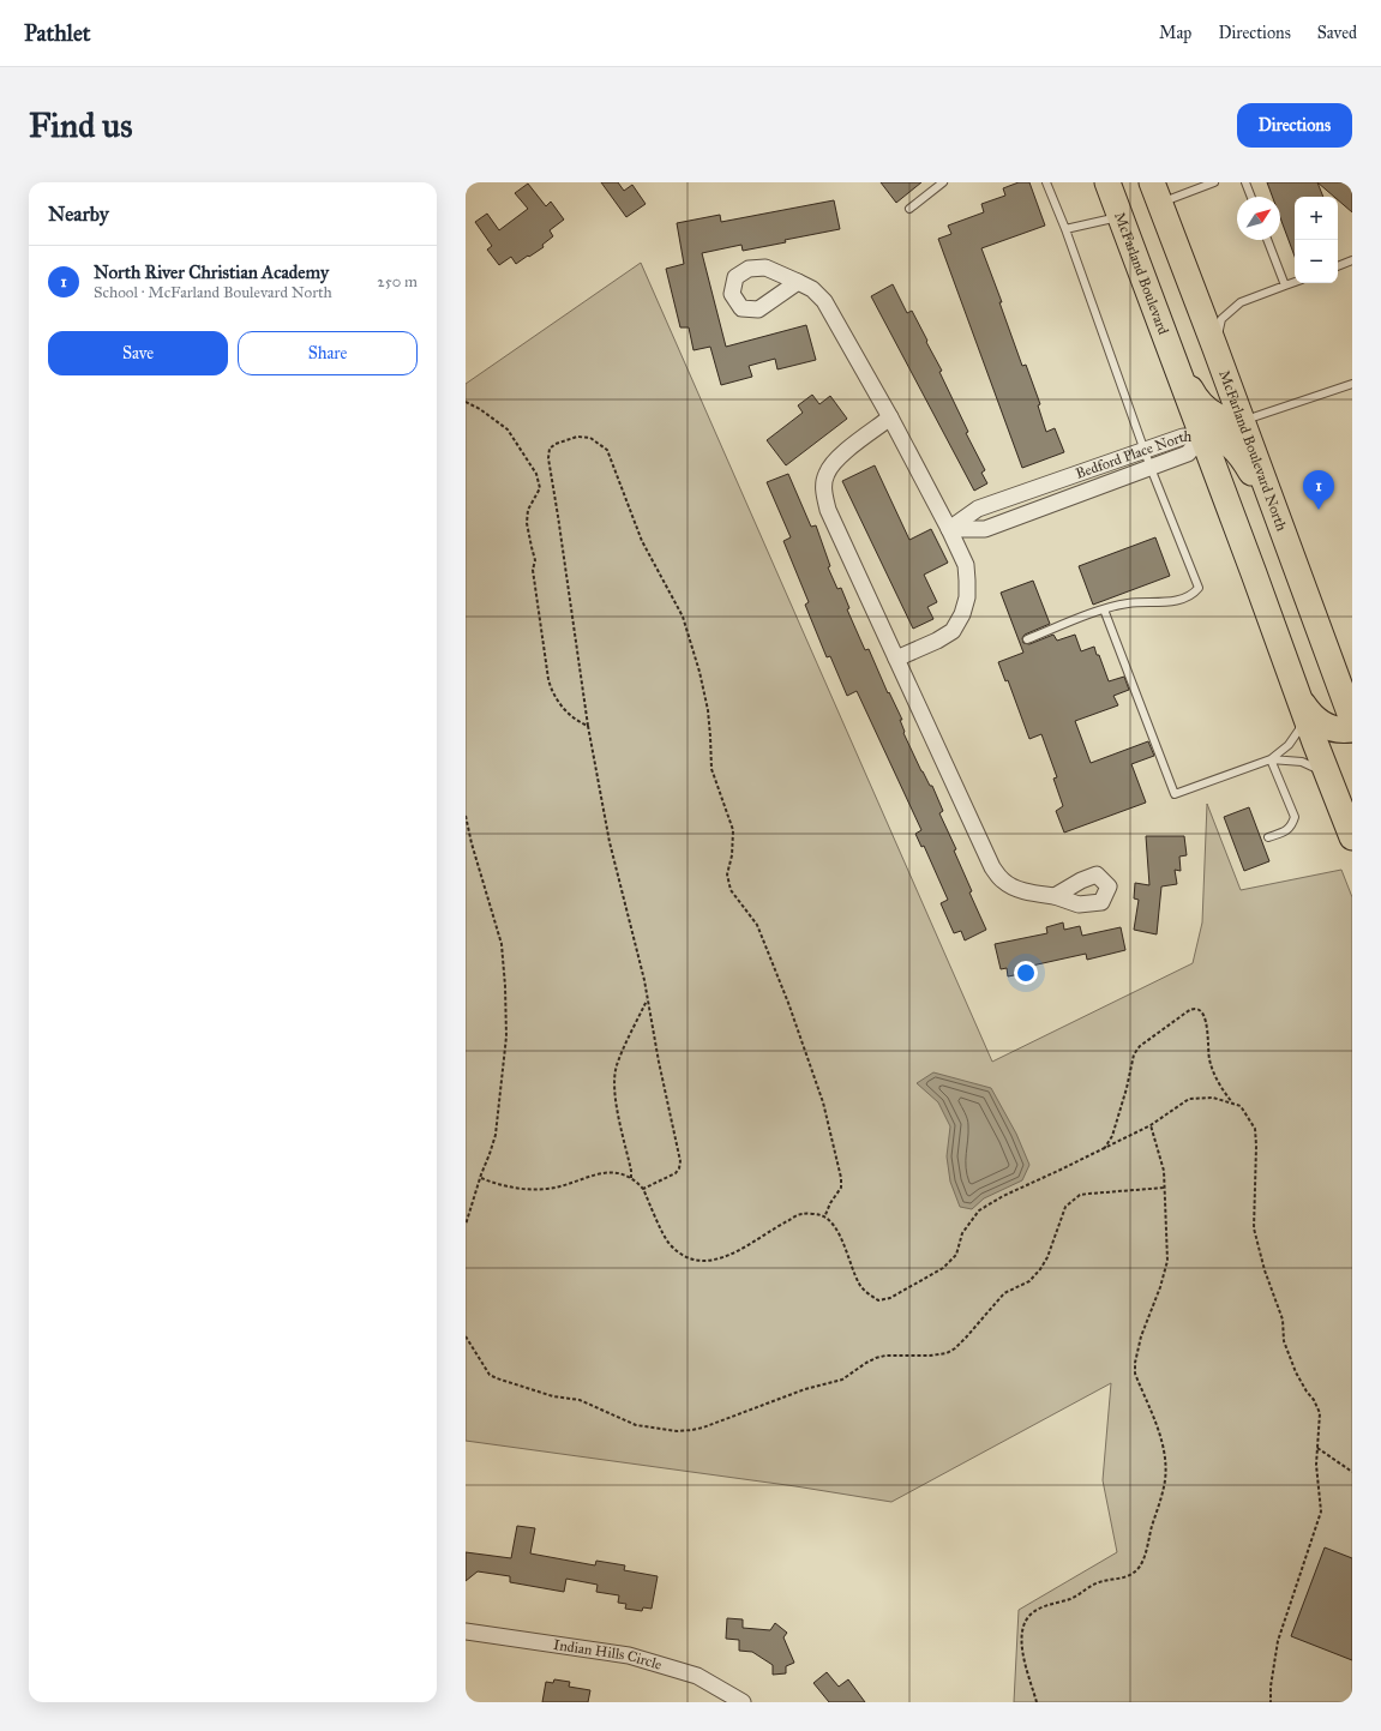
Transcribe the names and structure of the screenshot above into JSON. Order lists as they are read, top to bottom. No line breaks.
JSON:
{"streets":{"highway":["McFarland Boulevard","McFarland Boulevard North"],"street":["Bedford Place North","Indian Hills Circle"]},"north":"top right","page":{"header":"Pathlet","nav":["Map","Directions","Saved"],"buttons":["Directions",["Save","Share"]],"title":"Find us","heading":"Nearby","map_buttons":["+","−"],"list":[{"mark":"1","name":"North River Christian Academy","note":"School · McFarland Boulevard North","value":"250 m"}],"pins":"1"}}
